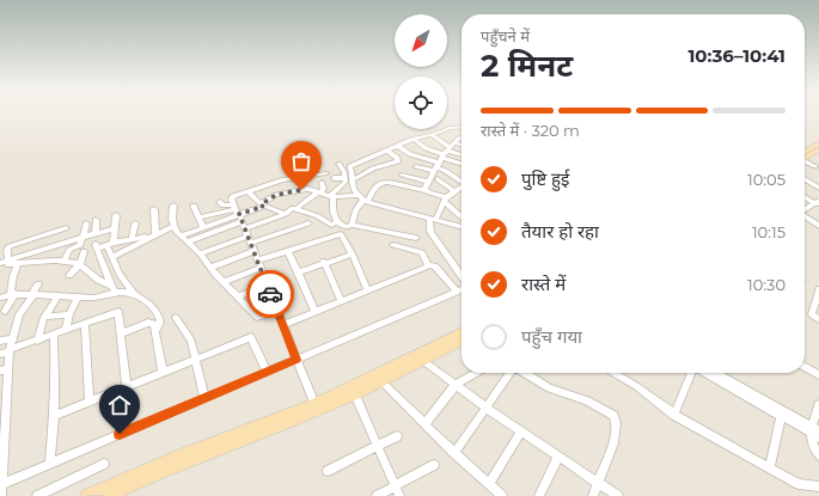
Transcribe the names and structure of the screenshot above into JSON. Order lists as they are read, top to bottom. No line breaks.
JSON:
{"north":"bottom left","page":{"heading":["2 मिनट","पहुँचने में","10:36–10:41"],"bar":"रास्ते में · 320 m","list":[["पुष्टि हुई","10:05"],["तैयार हो रहा","10:15"],["रास्ते में","10:30"],"पहुँच गया"]}}
